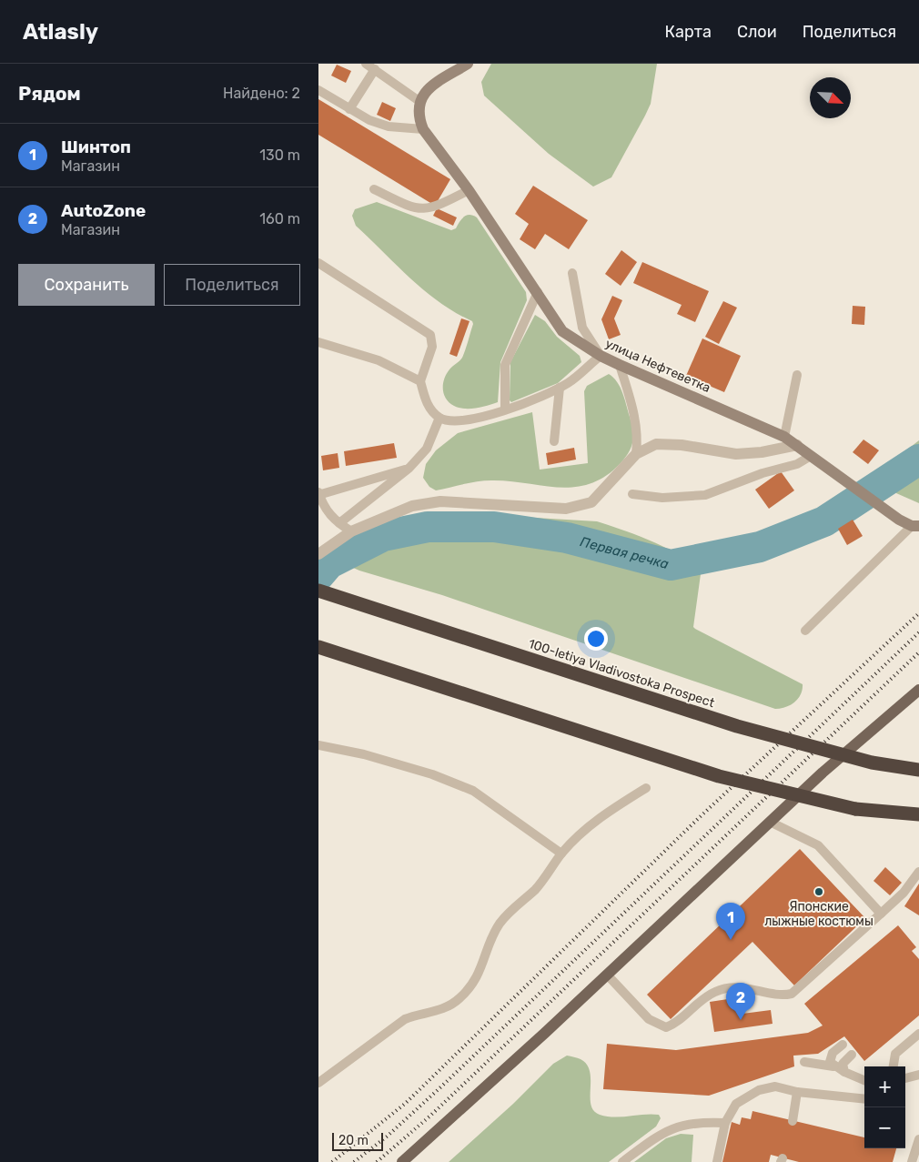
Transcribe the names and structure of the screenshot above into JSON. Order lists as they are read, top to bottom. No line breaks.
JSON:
{"streets":{"highway":["100-letiya Vladivostoka Prospect"],"street":["улица Нефтеветка"]},"water":["Первая речка"],"places":["Японские лыжные костюмы"],"scale_bar":"20 m","north":"bottom right","page":{"header":"Atlasly","nav":["Карта","Слои","Поделиться"],"heading":["Рядом","Найдено: 2"],"list":[{"mark":"1","name":"Шинтоп","note":"Магазин","value":"130 m"},{"mark":"2","name":"AutoZone","note":"Магазин","value":"160 m"}],"buttons":["Сохранить","Поделиться"],"pins":["1","2"],"map_buttons":["+","−"],"scale":"20 m"}}
